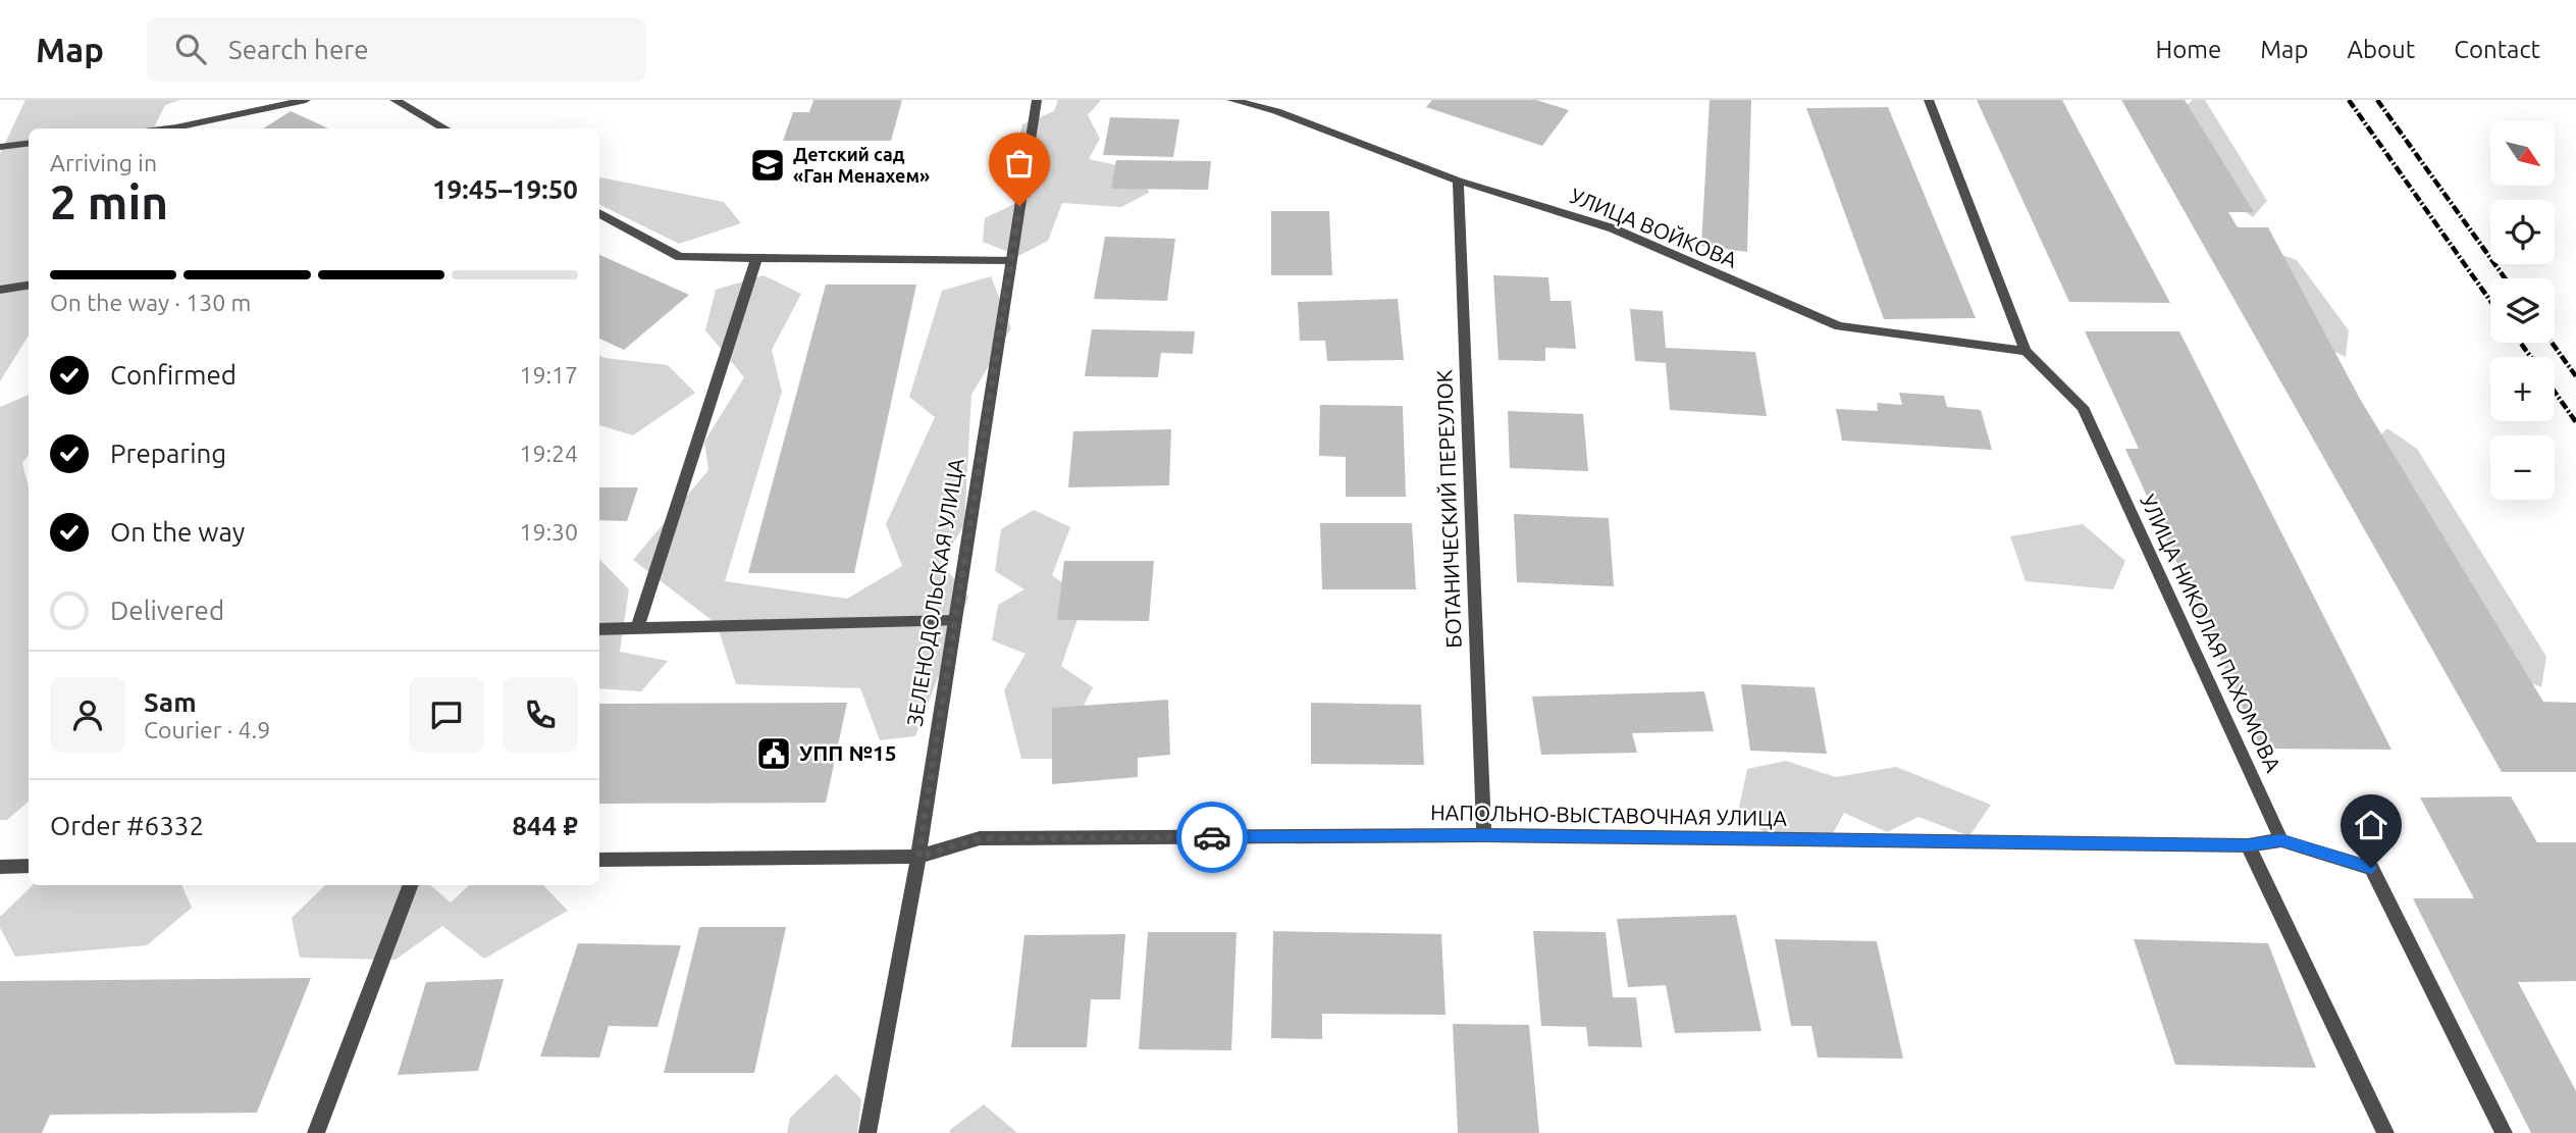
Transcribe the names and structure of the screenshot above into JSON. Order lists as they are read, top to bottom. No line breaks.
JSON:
{"streets":{"street":["УЛИЦА ВОЙКОВА","БОТАНИЧЕСКИЙ ПЕРЕУЛОК","ЗЕЛЕНОДОЛЬСКАЯ УЛИЦА","УЛИЦА НИКОЛАЯ ПАХОМОВА","НАПОЛЬНО-ВЫСТАВОЧНАЯ УЛИЦА"]},"crossings":[["УЛИЦА ВОЙКОВА","БОТАНИЧЕСКИЙ ПЕРЕУЛОК"],["УЛИЦА ВОЙКОВА","УЛИЦА НИКОЛАЯ ПАХОМОВА"],["БОТАНИЧЕСКИЙ ПЕРЕУЛОК","НАПОЛЬНО-ВЫСТАВОЧНАЯ УЛИЦА"],["ЗЕЛЕНОДОЛЬСКАЯ УЛИЦА","НАПОЛЬНО-ВЫСТАВОЧНАЯ УЛИЦА"],["УЛИЦА НИКОЛАЯ ПАХОМОВА","НАПОЛЬНО-ВЫСТАВОЧНАЯ УЛИЦА"]],"places":{"school or university":["Детский сад «Ган Менахем»"],"public building":["УПП №15"]},"north":"bottom right","page":{"header":"Map","search":"Search here","nav":["Home","Map","About","Contact"],"map_buttons":["+","−"],"heading":["2 min","Arriving in","19:45–19:50"],"panel":["Sam","Courier · 4.9","Order #6332","844 ₽"],"bar":"On the way · 130 m","list":[["Confirmed","19:17"],["Preparing","19:24"],["On the way","19:30"],"Delivered"]}}
